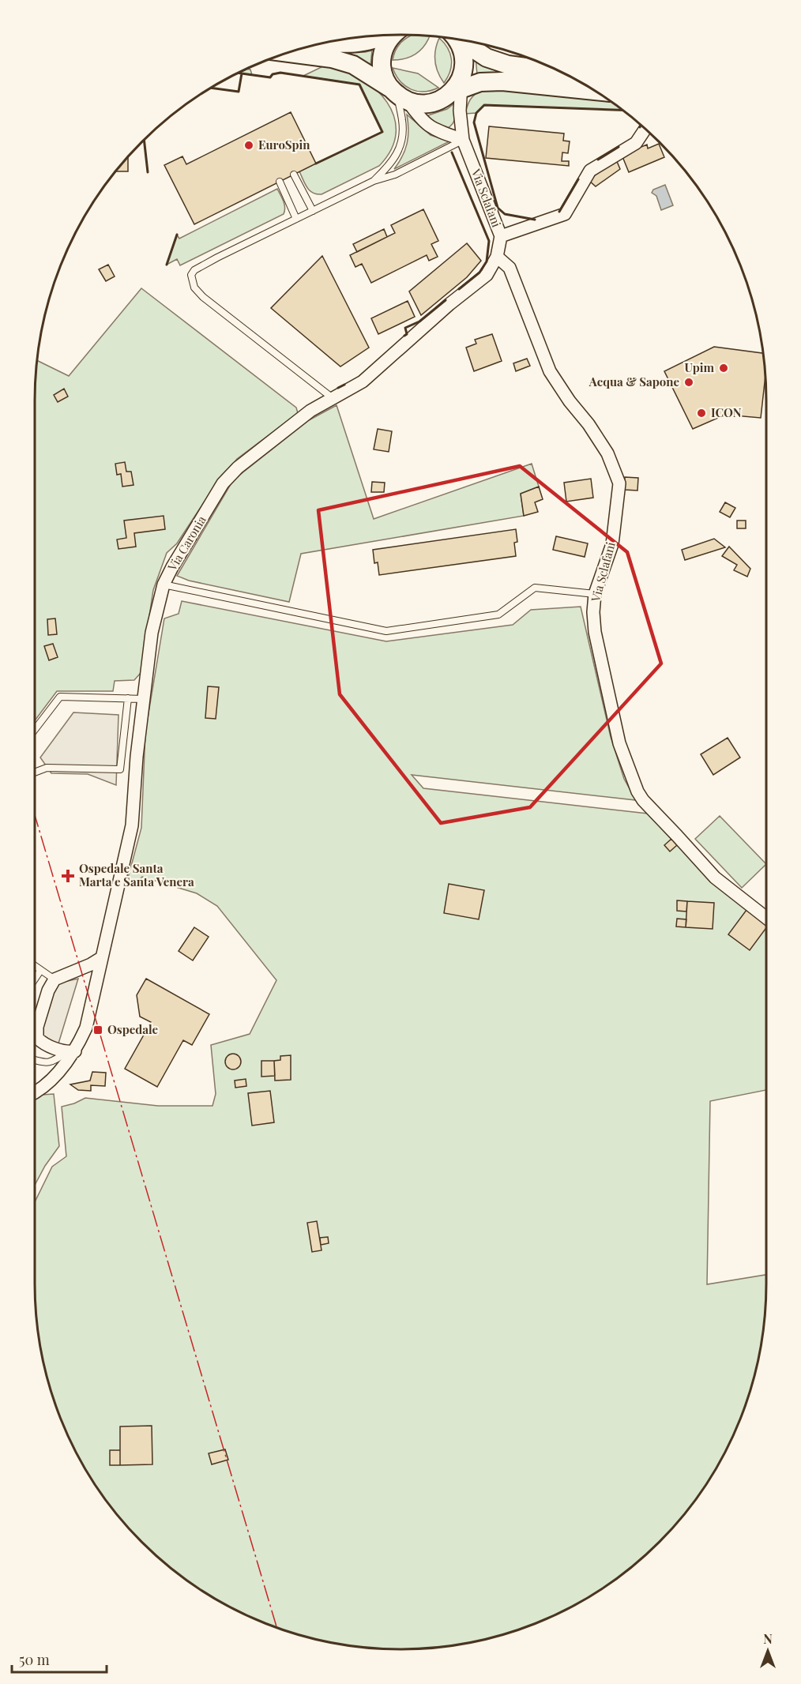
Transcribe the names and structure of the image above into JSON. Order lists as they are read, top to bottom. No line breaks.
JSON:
{"streets":{"street":["Via Sclafani","Via Caronia"]},"crossings":[["Via Sclafani","Via Caronia"]],"places":{"other":["EuroSpin","Upim","Acqua & Sapone","ICON"],"health":["Ospedale Santa Marta e Santa Venera"],"transit":["Ospedale"]},"scale_bar":"50 m","north":"top"}
